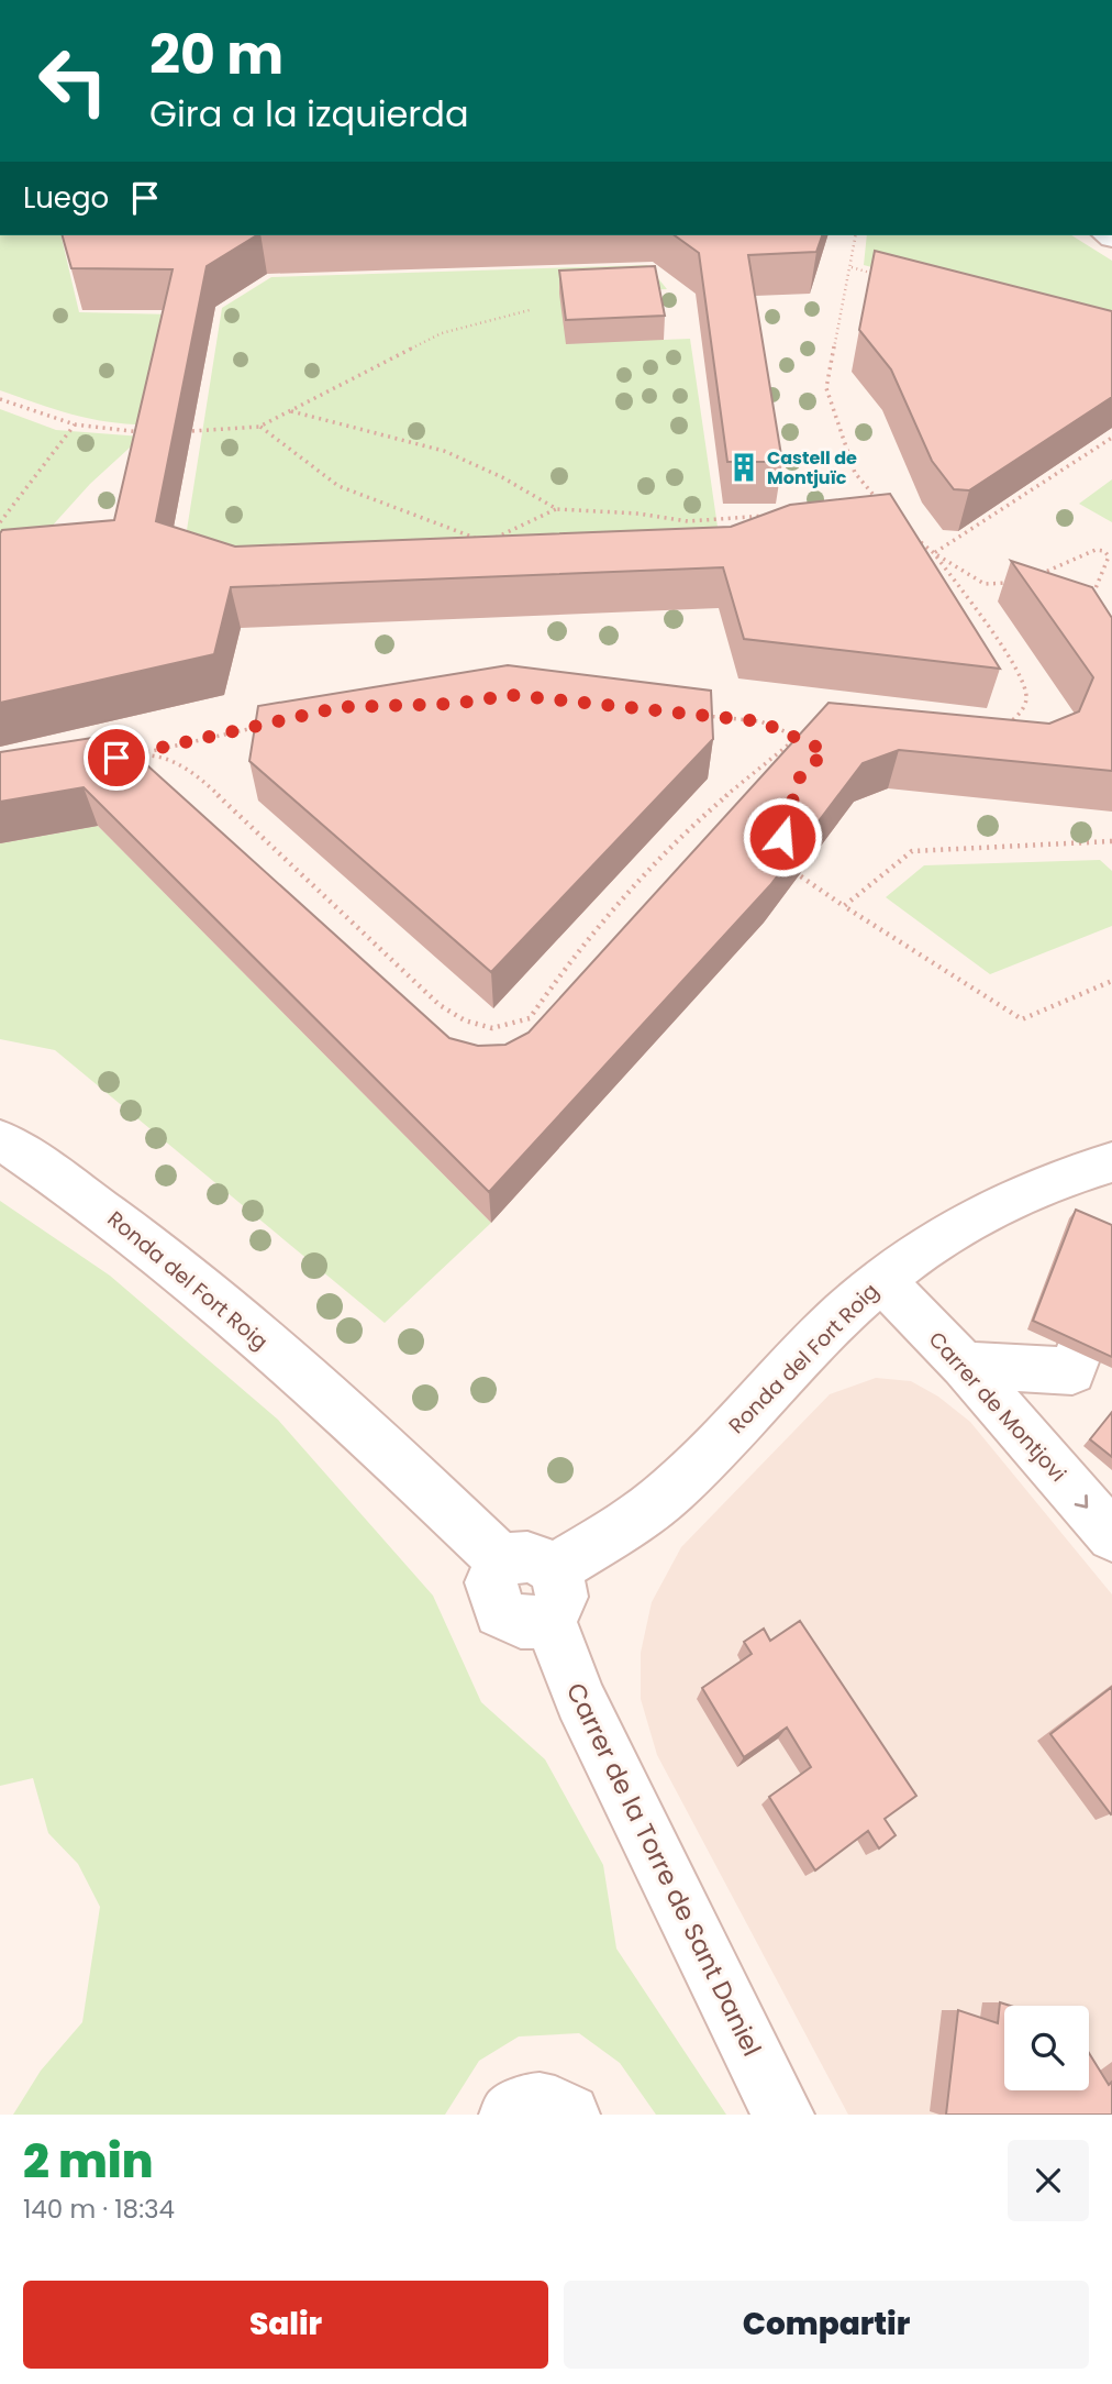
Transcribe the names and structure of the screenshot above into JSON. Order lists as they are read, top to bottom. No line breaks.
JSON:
{"streets":{"street":["Ronda del Fort Roig","Carrer de Montjovi","Carrer de la Torre de Sant Daniel"]},"crossings":[["Ronda del Fort Roig","Carrer de Montjovi"],["Ronda del Fort Roig","Carrer de la Torre de Sant Daniel"]],"one_way":["Carrer de Montjovi"],"places":{"building":["Castell de Montjuïc"]},"page":{"turn":["20 m","Gira a la izquierda"],"then":"Luego","heading":["2 min","140 m · 18:34"],"buttons":["Salir","Compartir"]}}
